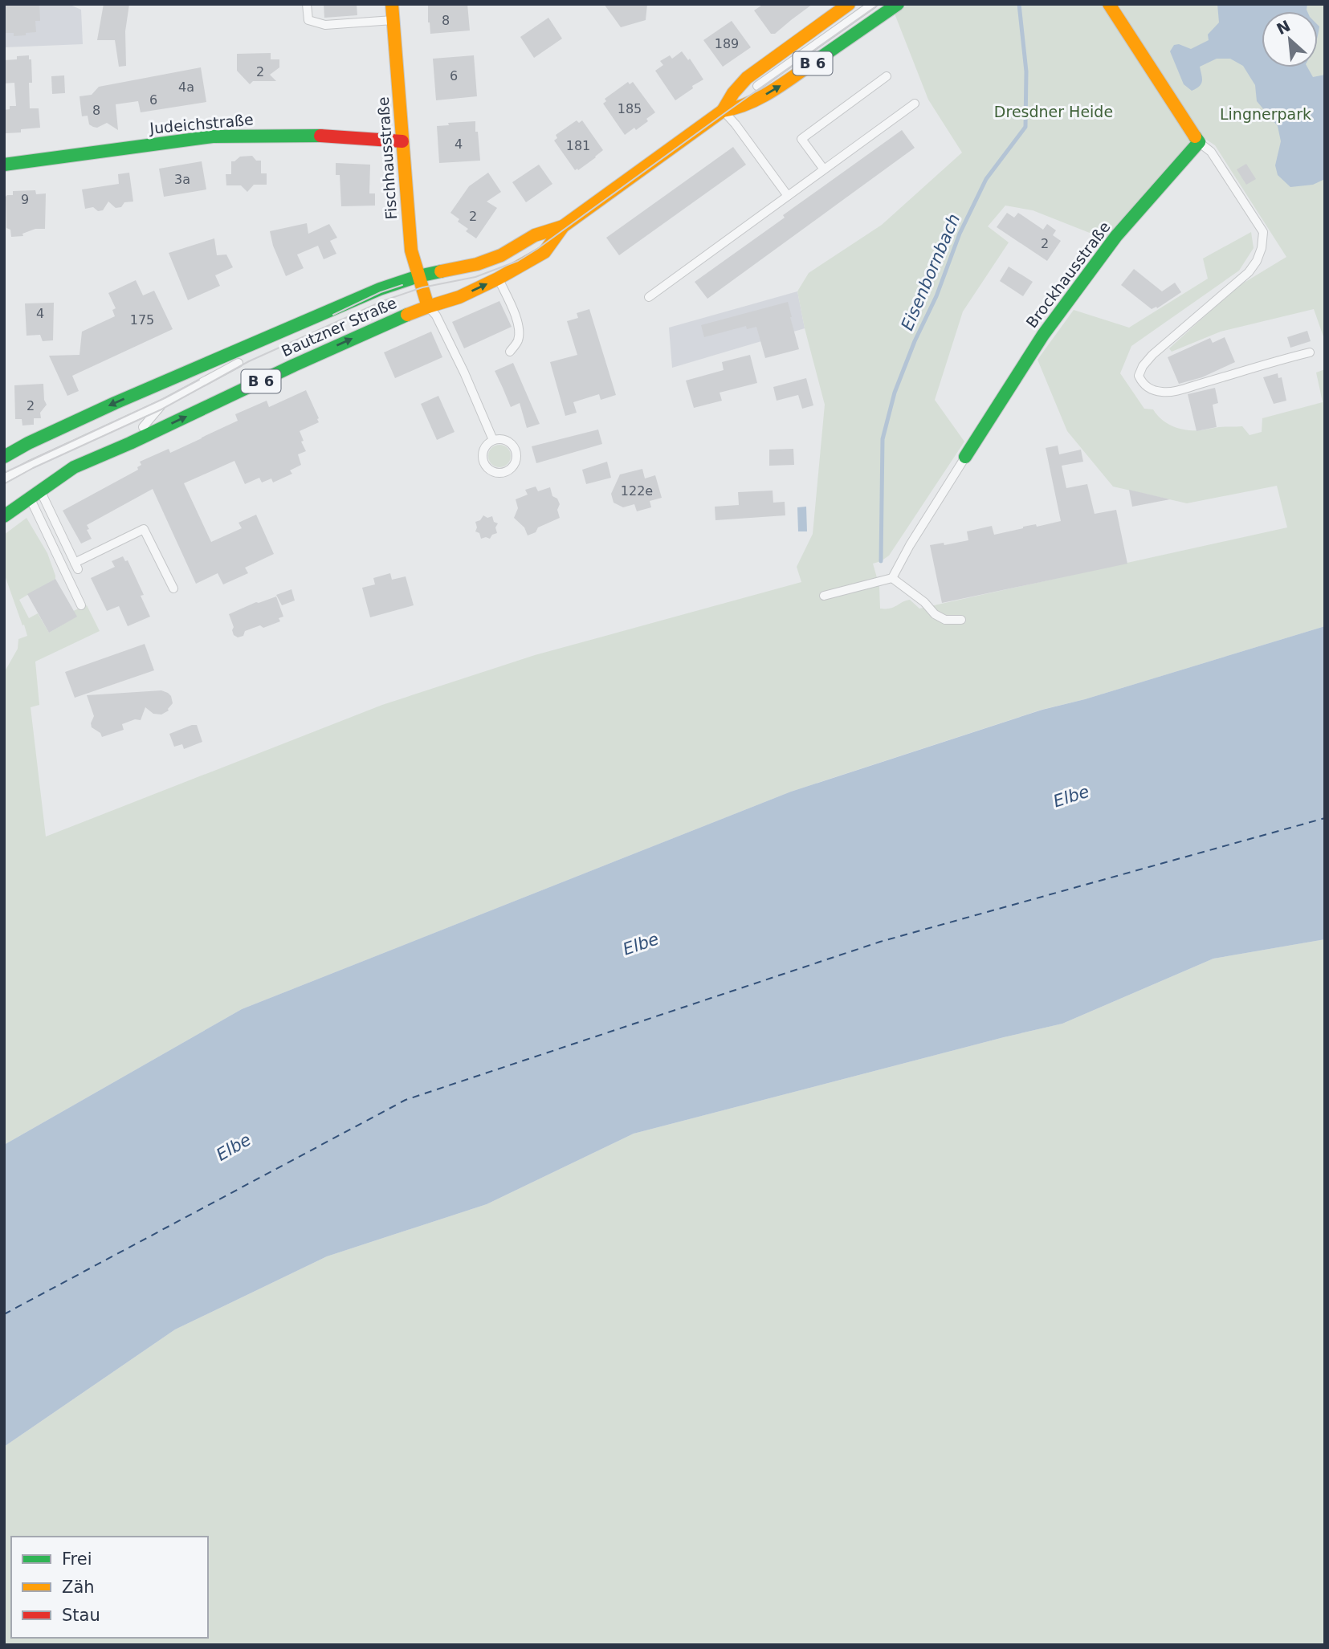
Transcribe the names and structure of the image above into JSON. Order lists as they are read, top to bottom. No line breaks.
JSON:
{"streets":{"main road":["B 6","Judeichstraße","Fischhausstraße","Brockhausstraße","Bautzner Straße"]},"crossings":[["Judeichstraße","Fischhausstraße"],["Fischhausstraße","Bautzner Straße"]],"water":["Eisenbornbach","Elbe"],"parks":["Dresdner Heide","Lingnerpark"],"house_numbers":["8","189","2","6","4a","6","185","8","4","181","3a","9","2","2","4","175","2","122e"],"legend":["Frei","Zäh","Stau"],"north":"top left"}
